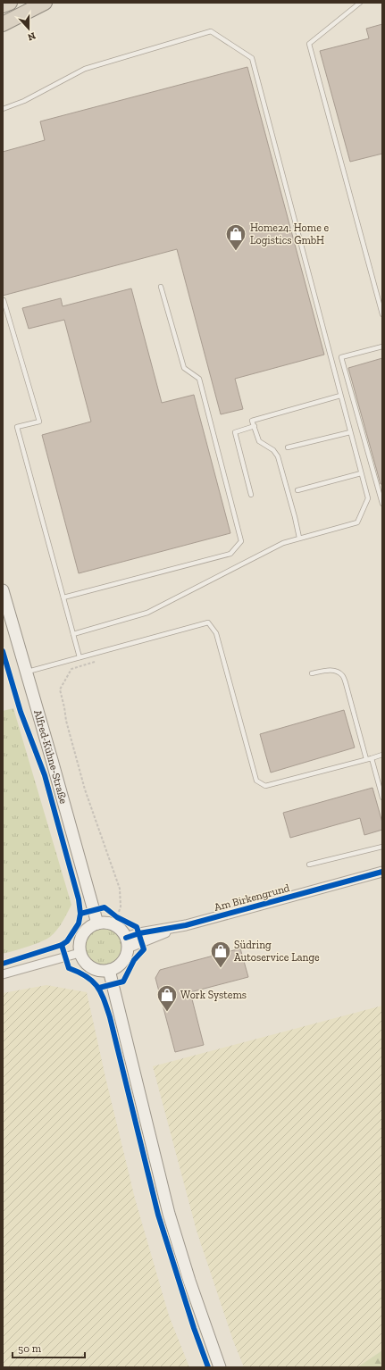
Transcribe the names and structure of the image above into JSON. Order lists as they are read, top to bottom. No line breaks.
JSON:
{"streets":{"main road":["Alfred-Kühne-Straße"],"street":["Am Birkengrund"]},"crossings":[["Alfred-Kühne-Straße","Am Birkengrund"]],"places":{"shop":["Home24. Home e Logistics GmbH","Südring Autoservice Lange","Work Systems"]},"scale_bar":"50 m","north":"bottom"}
